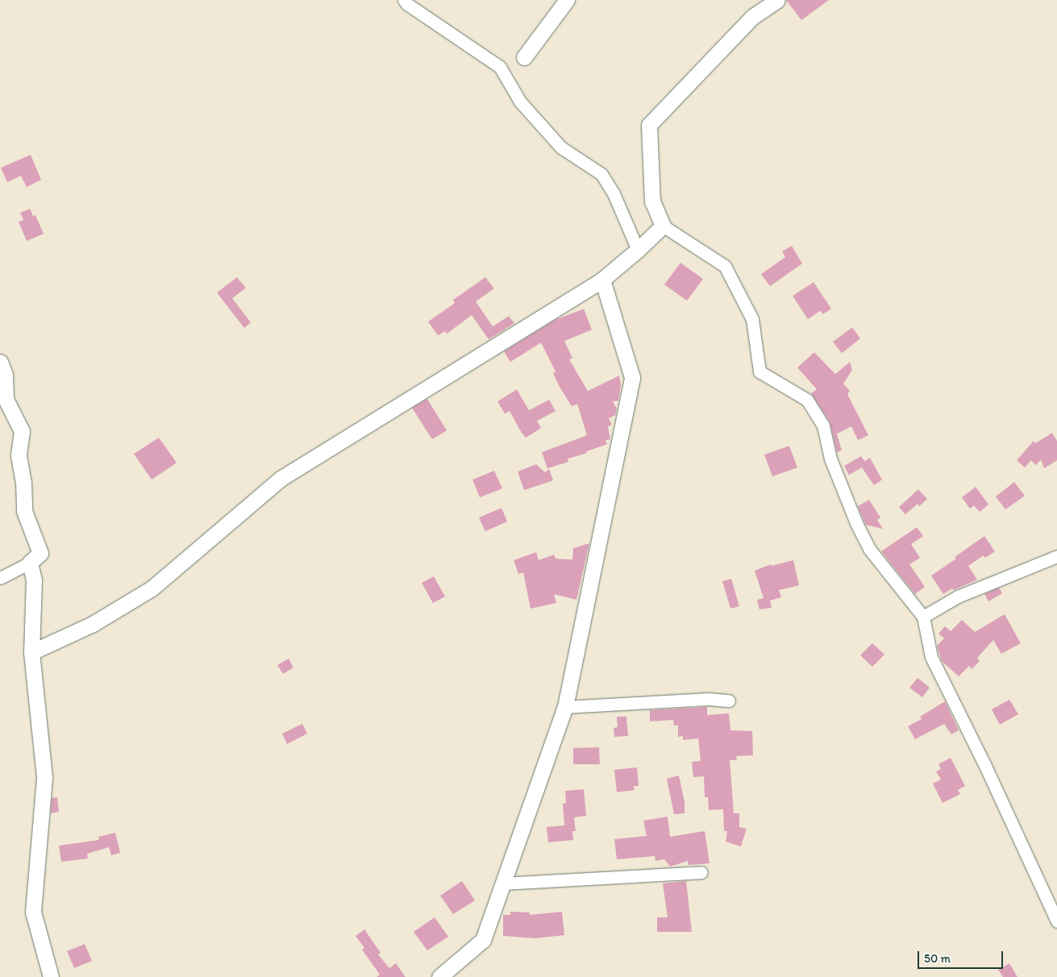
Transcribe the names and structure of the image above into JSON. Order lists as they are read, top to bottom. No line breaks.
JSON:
{"scale_bar":"50 m"}
